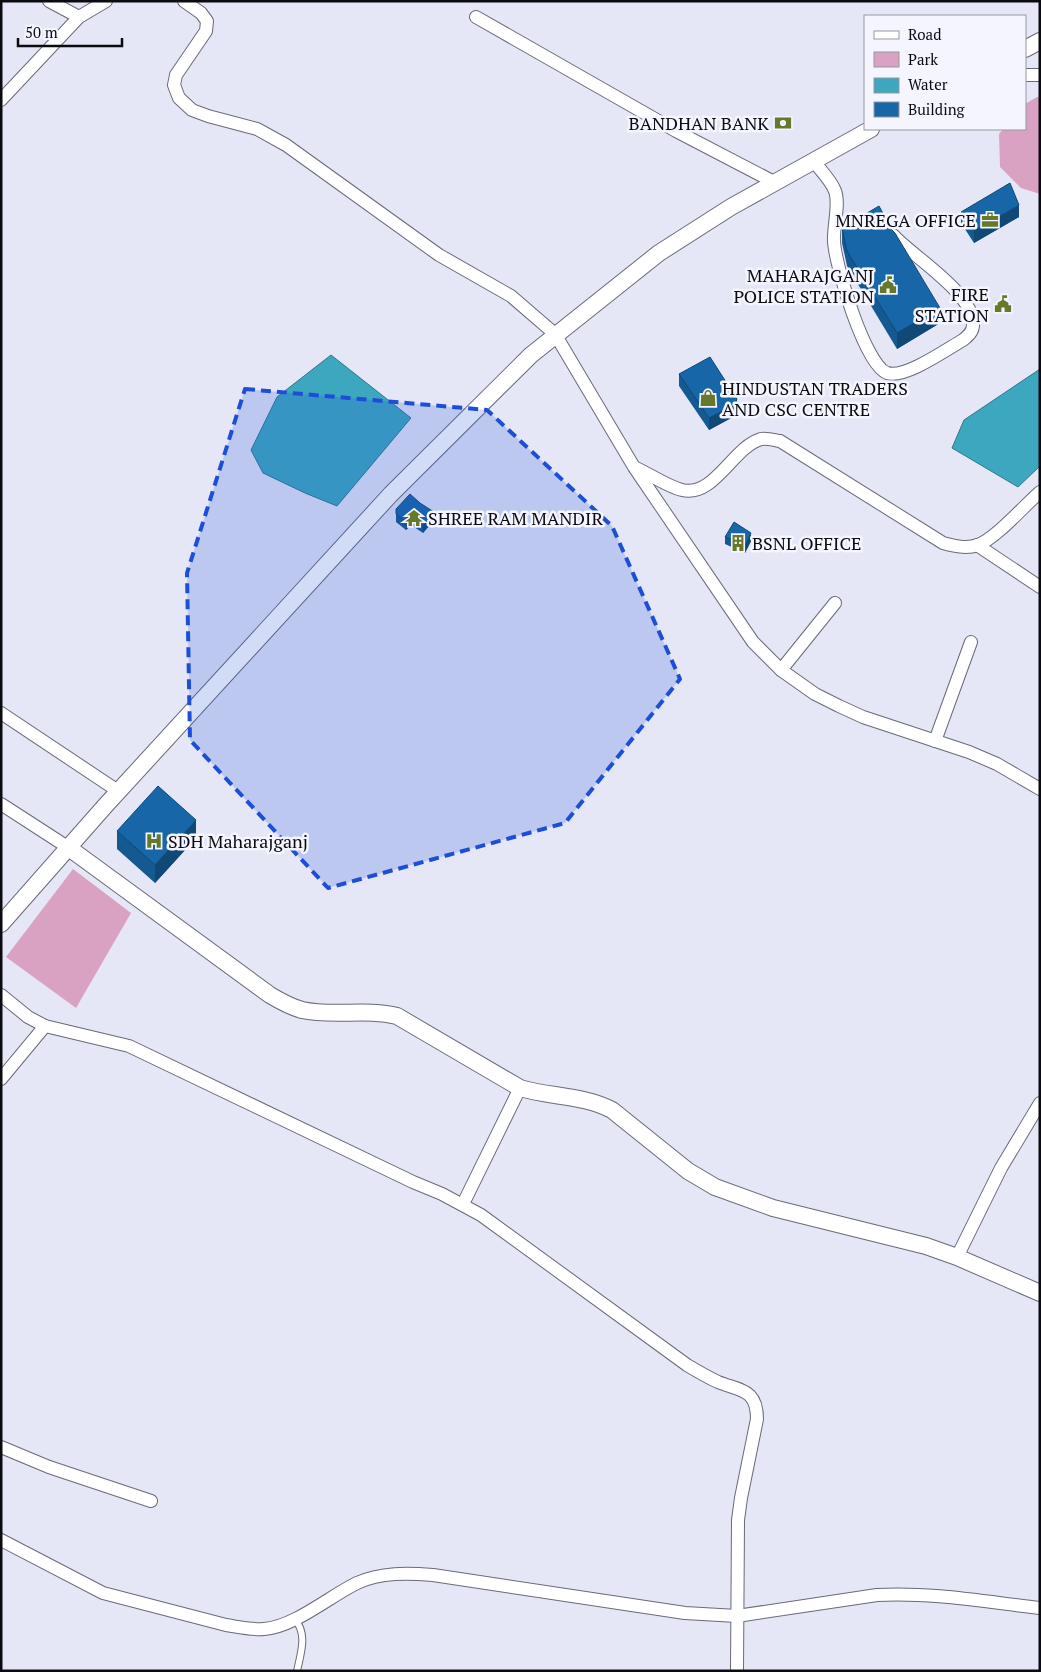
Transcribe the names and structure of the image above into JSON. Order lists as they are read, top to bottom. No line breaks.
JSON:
{"places":{"bank":["BANDHAN BANK"],"office":["MNREGA OFFICE"],"public building":["MAHARAJGANJ POLICE STATION","FIRE STATION"],"shop":["HINDUSTAN TRADERS AND CSC CENTRE"],"temple":["SHREE RAM MANDIR"],"building":["BSNL OFFICE"],"hospital":["SDH Maharajganj"]},"legend":["Road","Park","Water","Building"],"scale_bar":"50 m"}
